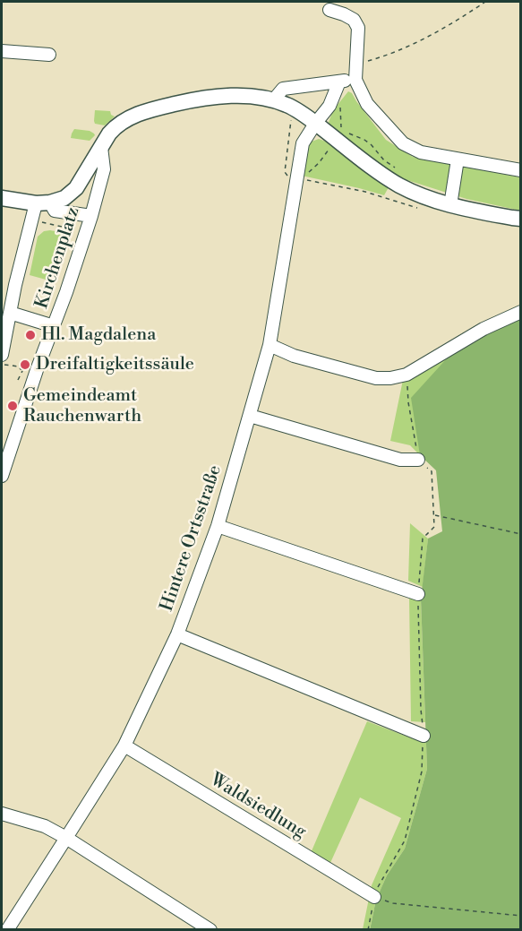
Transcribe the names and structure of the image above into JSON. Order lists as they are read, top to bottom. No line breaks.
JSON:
{"streets":{"street":["Kirchenplatz","Hintere Ortsstraße","Waldsiedlung"]},"crossings":[["Hintere Ortsstraße","Waldsiedlung"]],"places":["Hl. Magdalena","Dreifaltigkeitssäule","Gemeindeamt Rauchenwarth"]}
